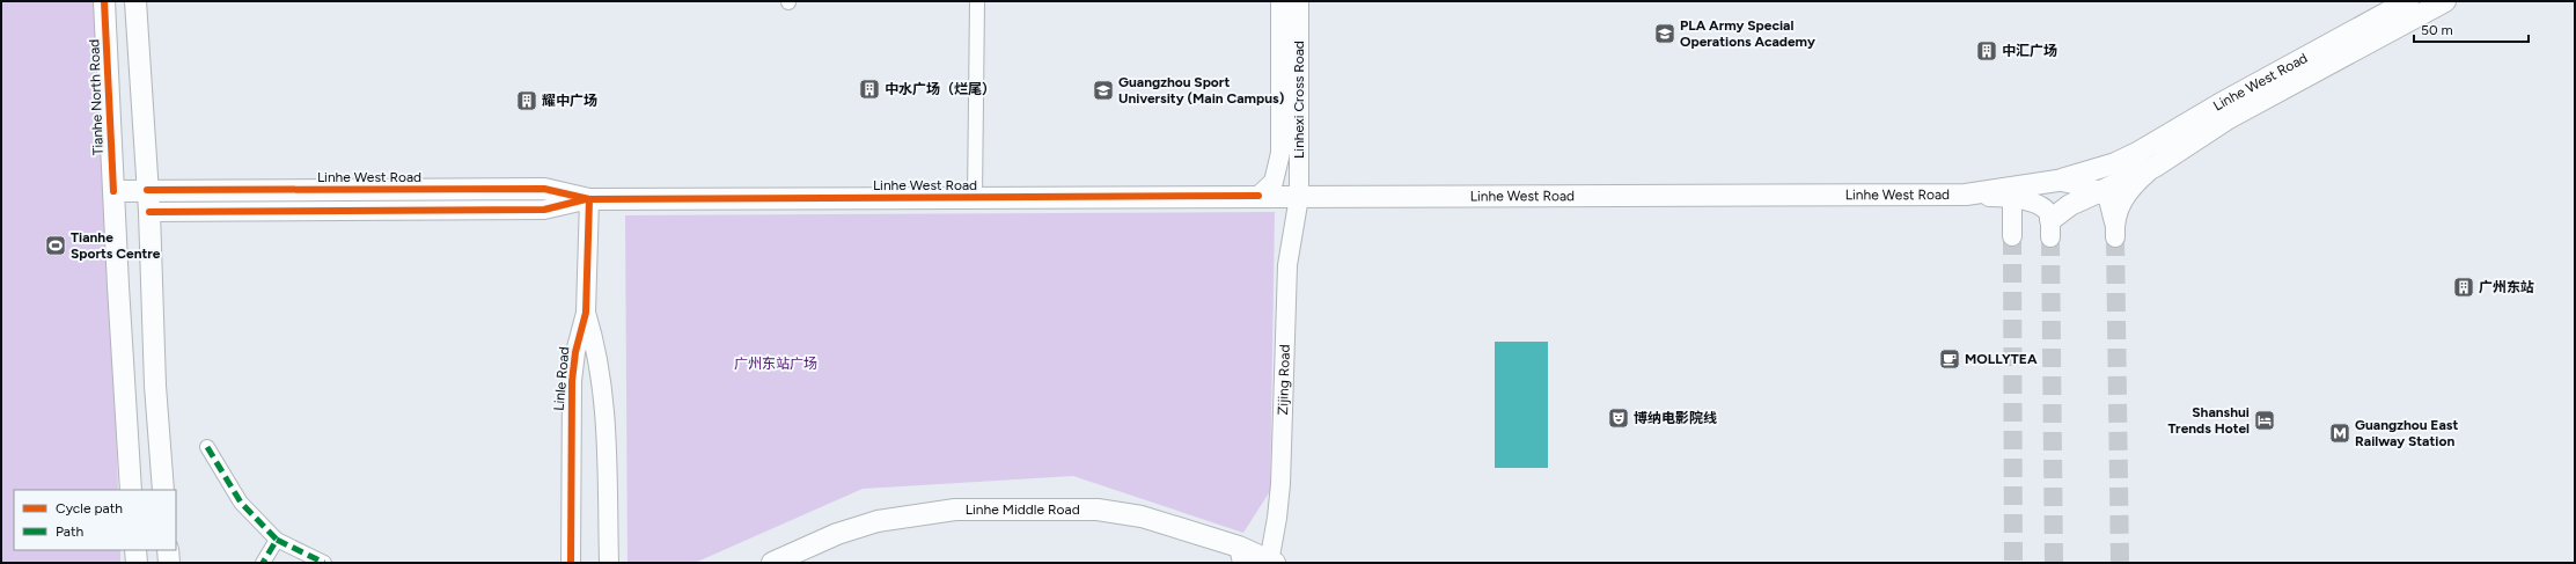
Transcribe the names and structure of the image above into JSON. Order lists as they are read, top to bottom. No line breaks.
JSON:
{"streets":{"main road":["Linhe West Road","Tianhe North Road","Linhexi Cross Road","Linle Road","Zijing Road","Linhe Middle Road"]},"crossings":[["Linhe West Road","Tianhe North Road"],["Linhe West Road","Linhexi Cross Road"],["Linhe West Road","Linle Road"],["Linhe West Road","Zijing Road"],["Linhexi Cross Road","Zijing Road"],["Zijing Road","Linhe Middle Road"]],"parks":["广州东站广场"],"places":{"school or university":["PLA Army Special Operations Academy","Guangzhou Sport University (Main Campus)"],"building":["中汇广场","中水广场（烂尾）","耀中广场","广州东站"],"sports":["Tianhe Sports Centre"],"cafe":["MOLLYTEA"],"theatre":["博纳电影院线"],"hotel":["Shanshui Trends Hotel"],"metro station":["Guangzhou East Railway Station"]},"legend":["Cycle path","Path"],"scale_bar":"50 m"}
